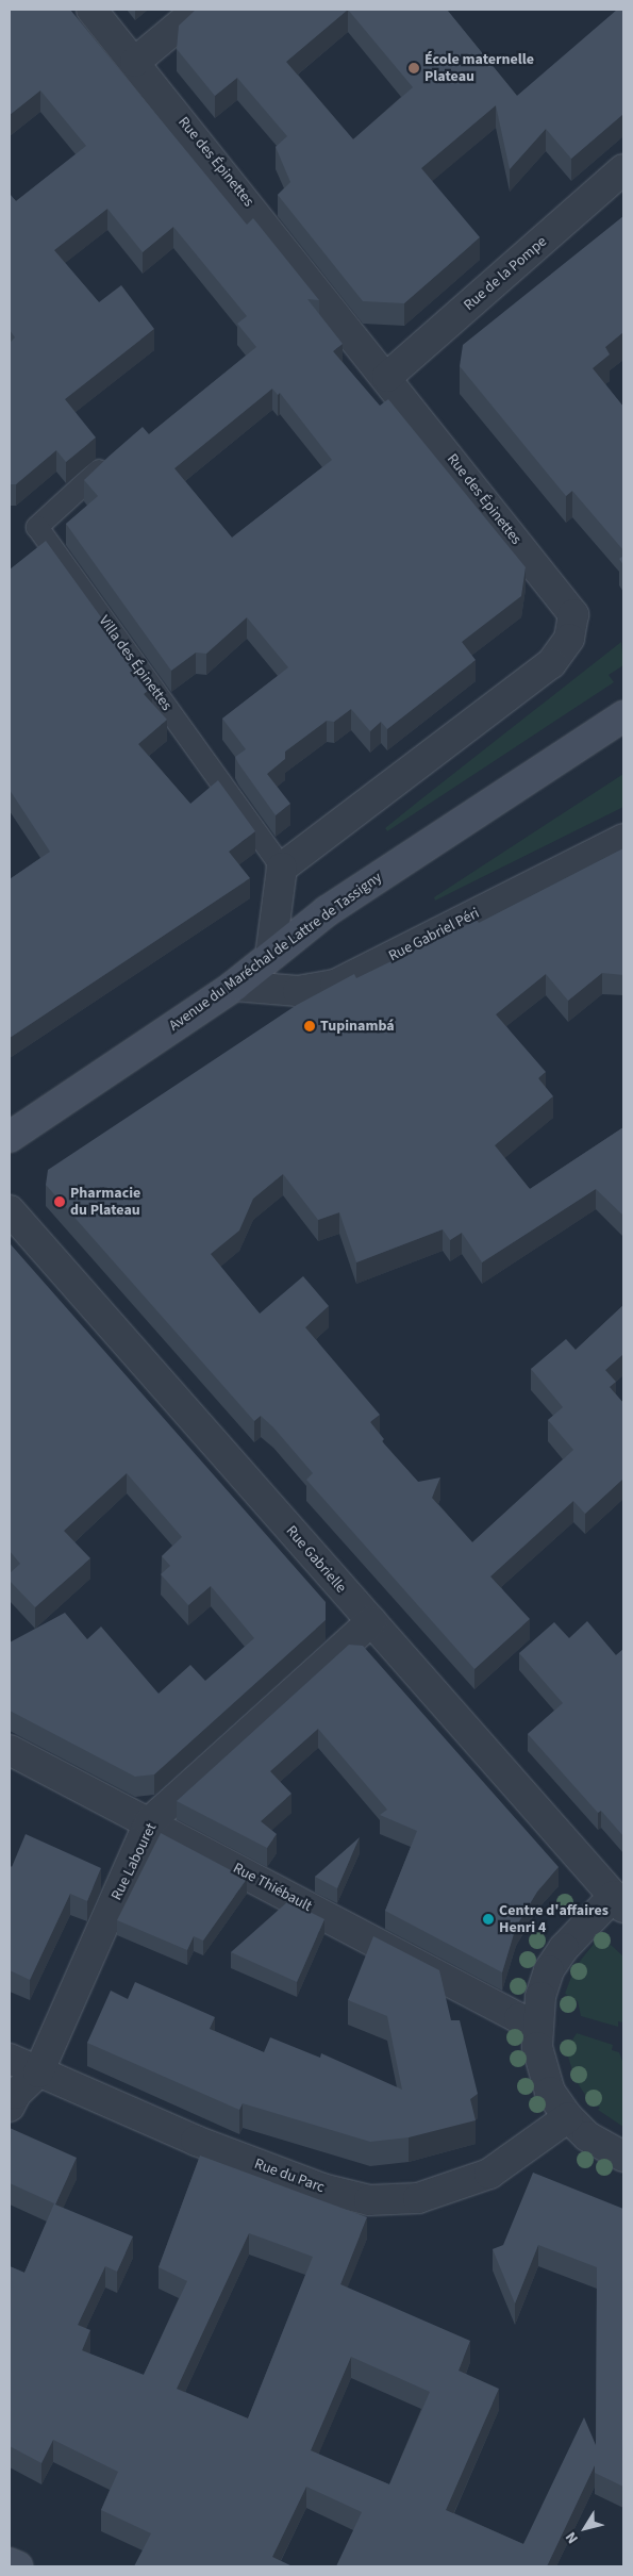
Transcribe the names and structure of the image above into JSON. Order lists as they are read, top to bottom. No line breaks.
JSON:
{"streets":{"main road":["Avenue du Maréchal de Lattre de Tassigny"],"street":["Rue des Épinettes","Rue de la Pompe","Rue Gabriel Péri","Rue Gabrielle","Rue Labouret","Rue Thiébault","Rue du Parc"],"lane":["Villa des Épinettes"]},"crossings":[["Rue des Épinettes","Rue de la Pompe"],["Rue des Épinettes","Villa des Épinettes"],["Rue Gabriel Péri","Avenue du Maréchal de Lattre de Tassigny"],["Rue Gabrielle","Rue Labouret"],["Rue Labouret","Rue Thiébault"],["Rue Labouret","Rue du Parc"]],"places":["École maternelle Plateau","Tupinambá","Pharmacie du Plateau","Centre d'affaires Henri 4"],"north":"bottom left"}
